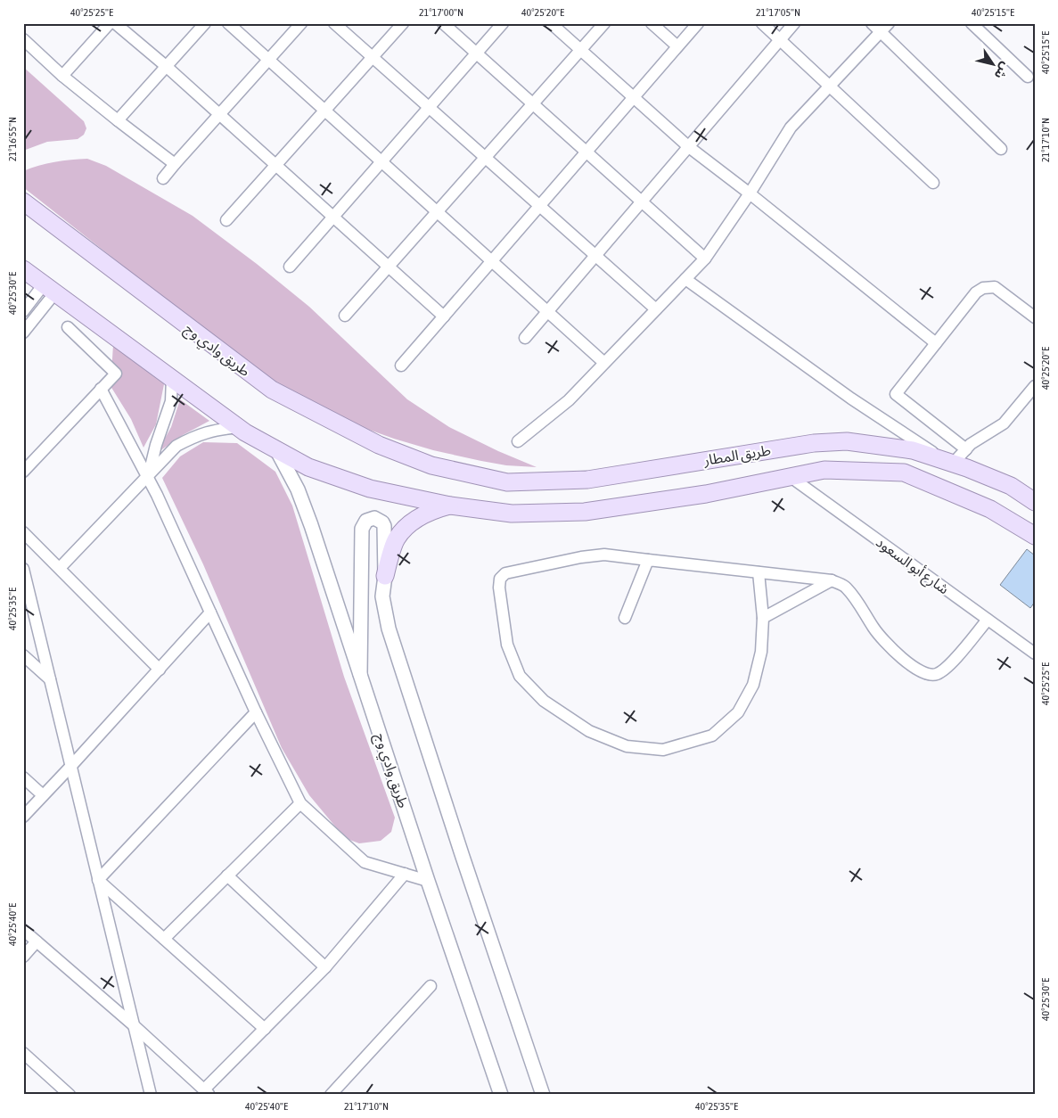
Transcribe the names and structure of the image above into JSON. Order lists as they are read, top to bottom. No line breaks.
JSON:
{"streets":{"main road":["طريق وادي وج","طريق المطار"],"street":["شارع أبو السعود"]},"crossings":[["طريق وادي وج","طريق المطار"]],"north":"bottom right","coordinates":["40°25'25\"E","21°17'00\"N","40°25'20\"E","21°17'05\"N","40°25'15\"E","21°16'55\"N","21°17'10\"N","40°25'30\"E","40°25'35\"E","40°25'40\"E"]}
